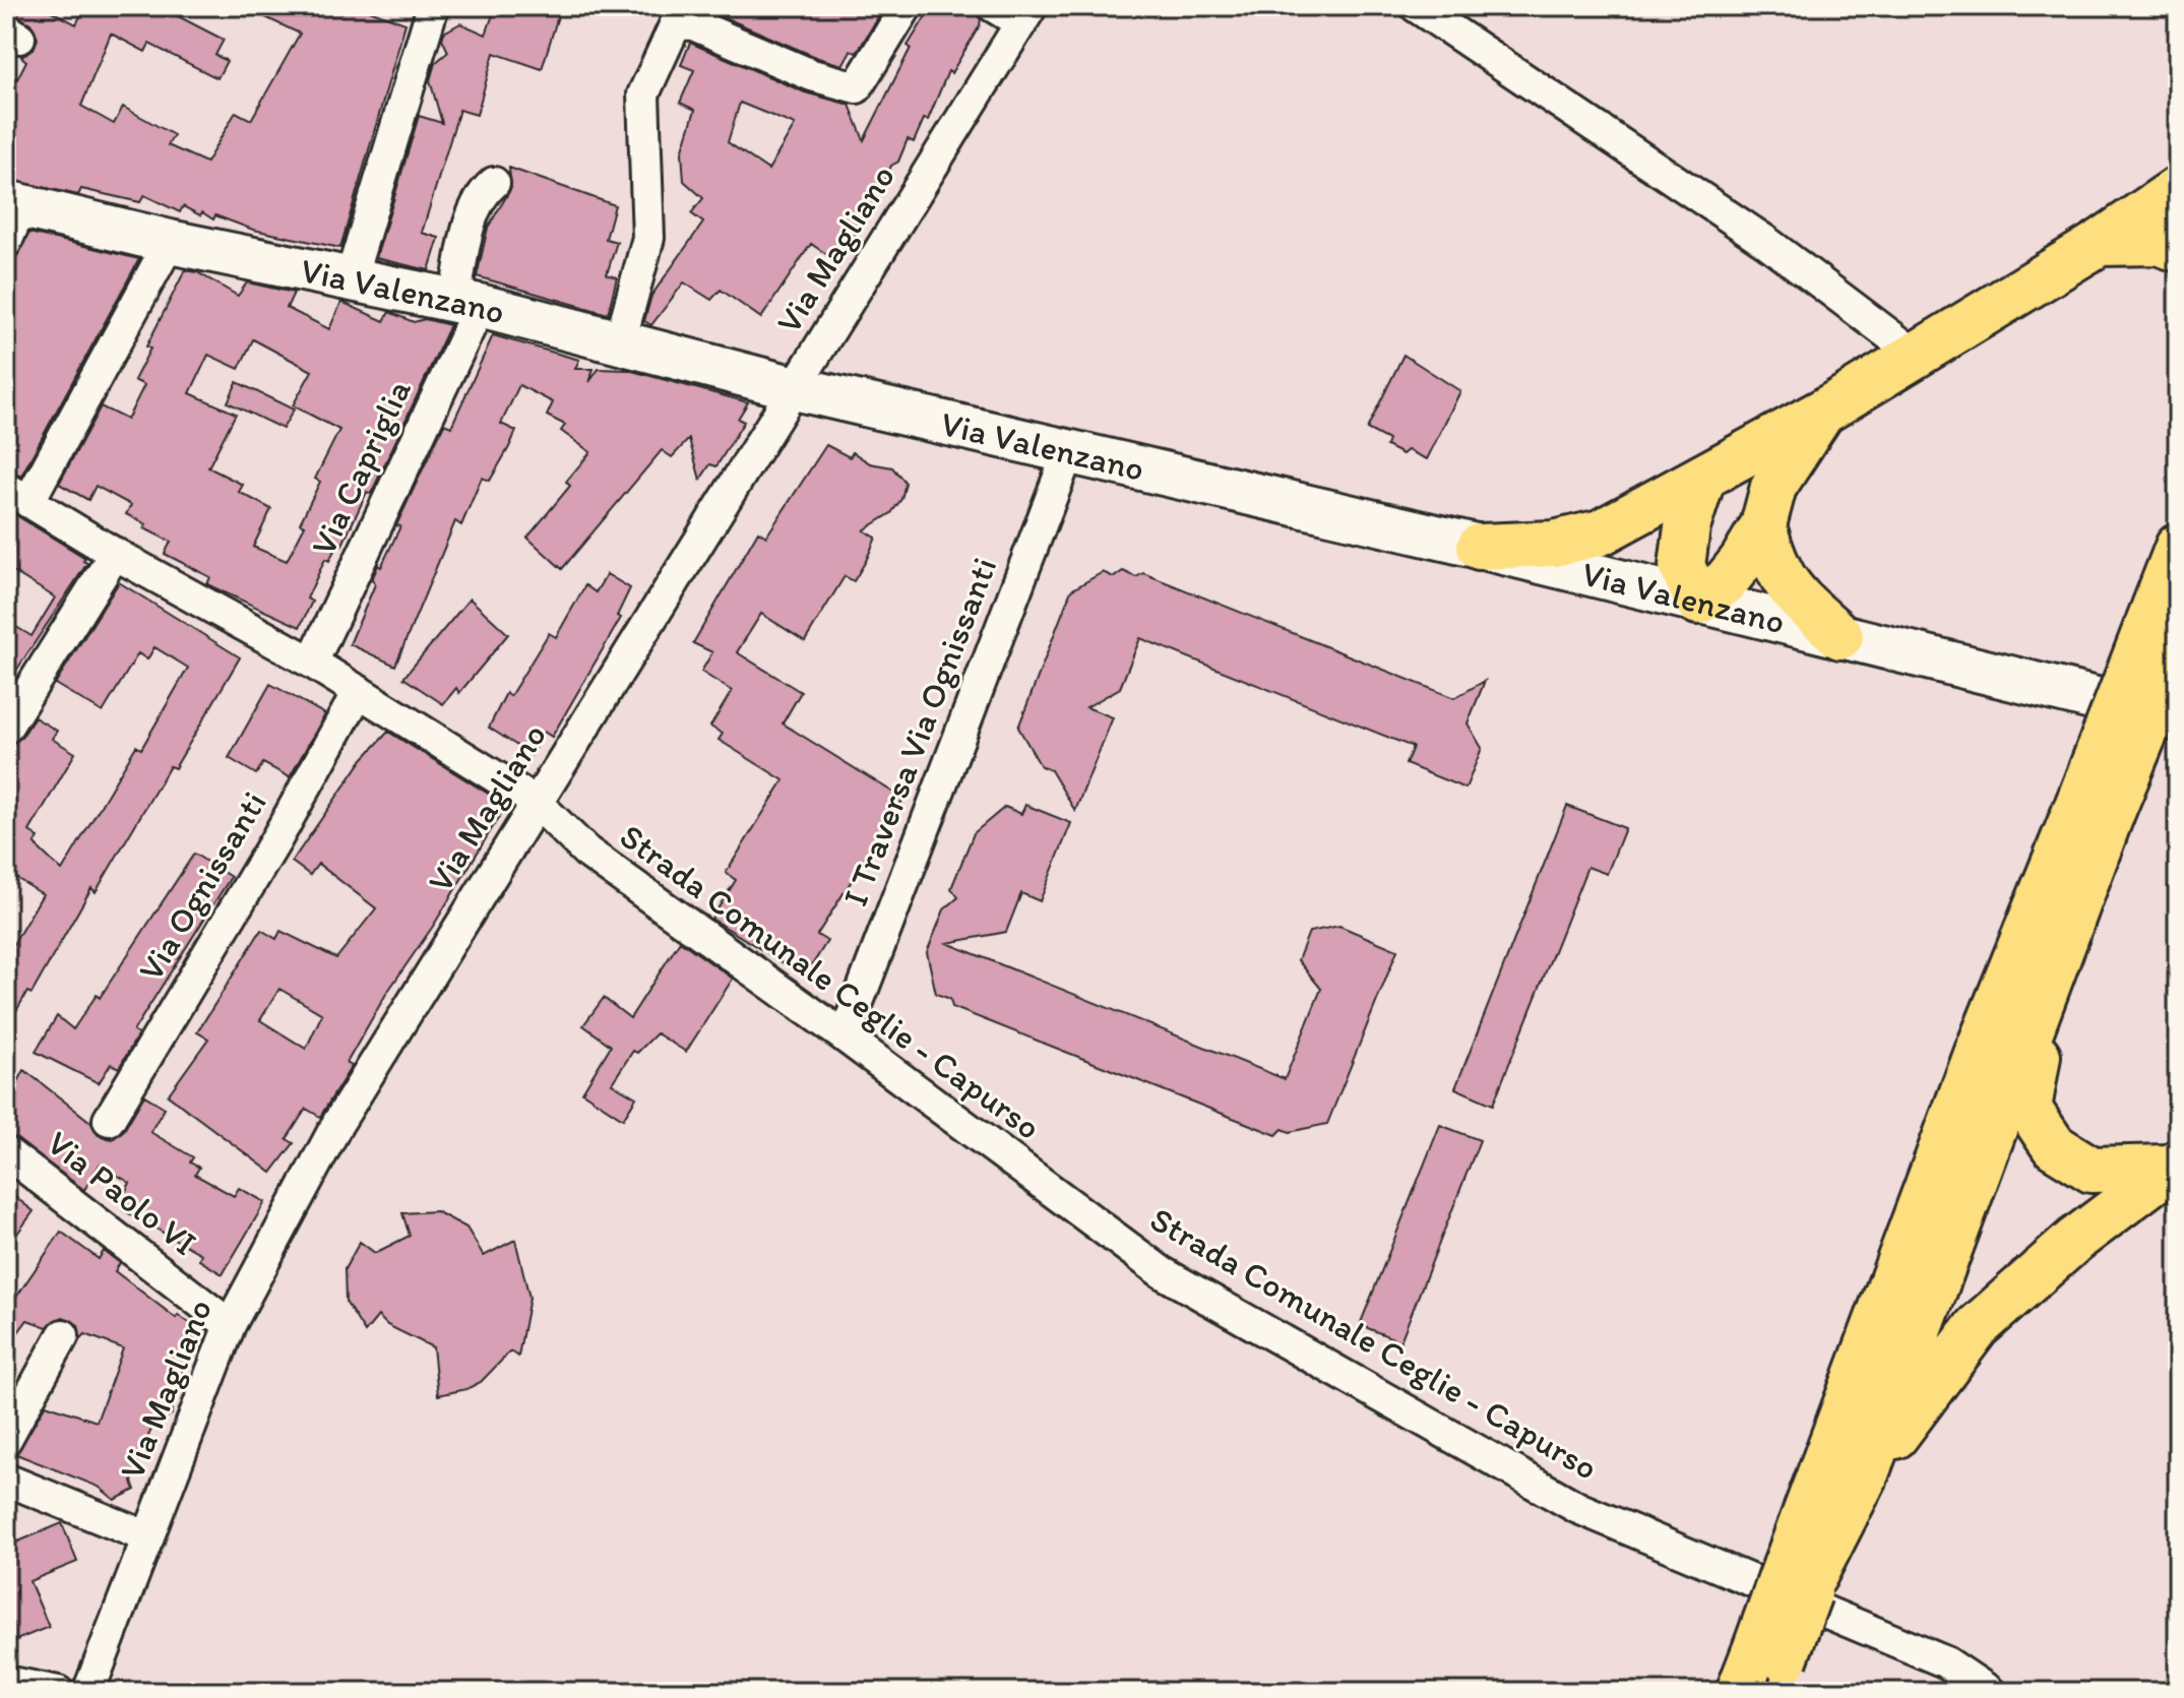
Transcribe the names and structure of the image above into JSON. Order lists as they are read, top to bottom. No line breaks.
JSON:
{"streets":{"street":["Via Magliano","Via Valenzano","Via Capriglia","I Traversa Via Ognissanti","Via Ognissanti","Strada Comunale Ceglie - Capurso","Via Paolo VI"]},"crossings":[["Via Magliano","Via Valenzano"],["Via Magliano","Strada Comunale Ceglie - Capurso"],["Via Magliano","Via Paolo VI"],["Via Valenzano","Via Capriglia"],["Via Valenzano","I Traversa Via Ognissanti"],["I Traversa Via Ognissanti","Strada Comunale Ceglie - Capurso"]]}
